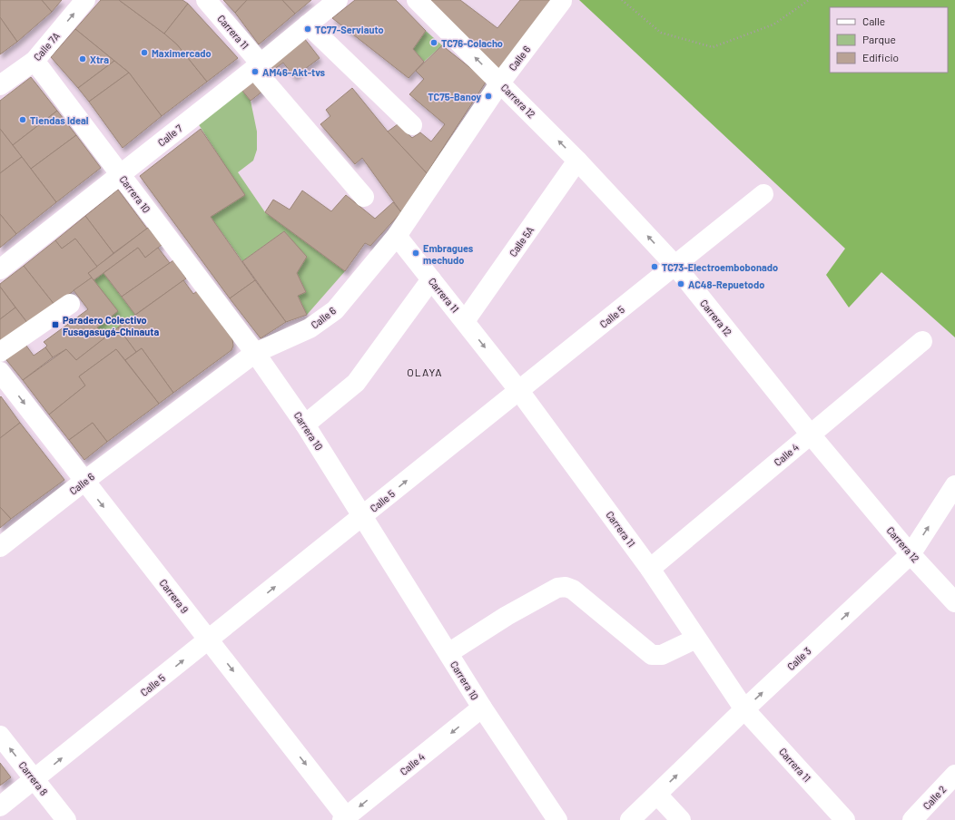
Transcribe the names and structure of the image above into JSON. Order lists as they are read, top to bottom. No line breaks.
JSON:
{"streets":{"street":["Carrera 11","Calle 7A","Calle 6","Carrera 12","Calle 7","Carrera 10","Calle 5A","Calle 5","Calle 4","Carrera 9","Calle 3","Carrera 8","Calle 2"]},"crossings":[["Carrera 11","Calle 6"],["Carrera 11","Calle 7"],["Carrera 11","Calle 5A"],["Carrera 11","Calle 5"],["Carrera 11","Calle 4"],["Carrera 11","Calle 3"],["Calle 7A","Carrera 10"],["Calle 6","Carrera 12"],["Calle 6","Carrera 10"],["Calle 6","Carrera 9"],["Carrera 12","Calle 5A"],["Carrera 12","Calle 5"],["Carrera 12","Calle 4"],["Carrera 12","Calle 3"],["Calle 7","Carrera 10"],["Carrera 10","Calle 5"],["Carrera 10","Calle 4"],["Calle 5","Carrera 9"],["Calle 5","Carrera 8"],["Calle 4","Carrera 9"]],"one_way":["Calle 7A","Carrera 12","Carrera 9","Calle 3","Carrera 8"],"districts":["OLAYA"],"places":{"other":["TC77-Serviauto","TC76-Colacho","Maximercado","Xtra","AM46-Akt-tvs","TC75-Banoy","Tiendas Ideal","Embragues mechudo","TC73-Electroembobonado","AC48-Repuetodo"],"transit":["Paradero Colectivo Fusagasugá-Chinauta"]},"legend":["Calle","Parque","Edificio"]}
